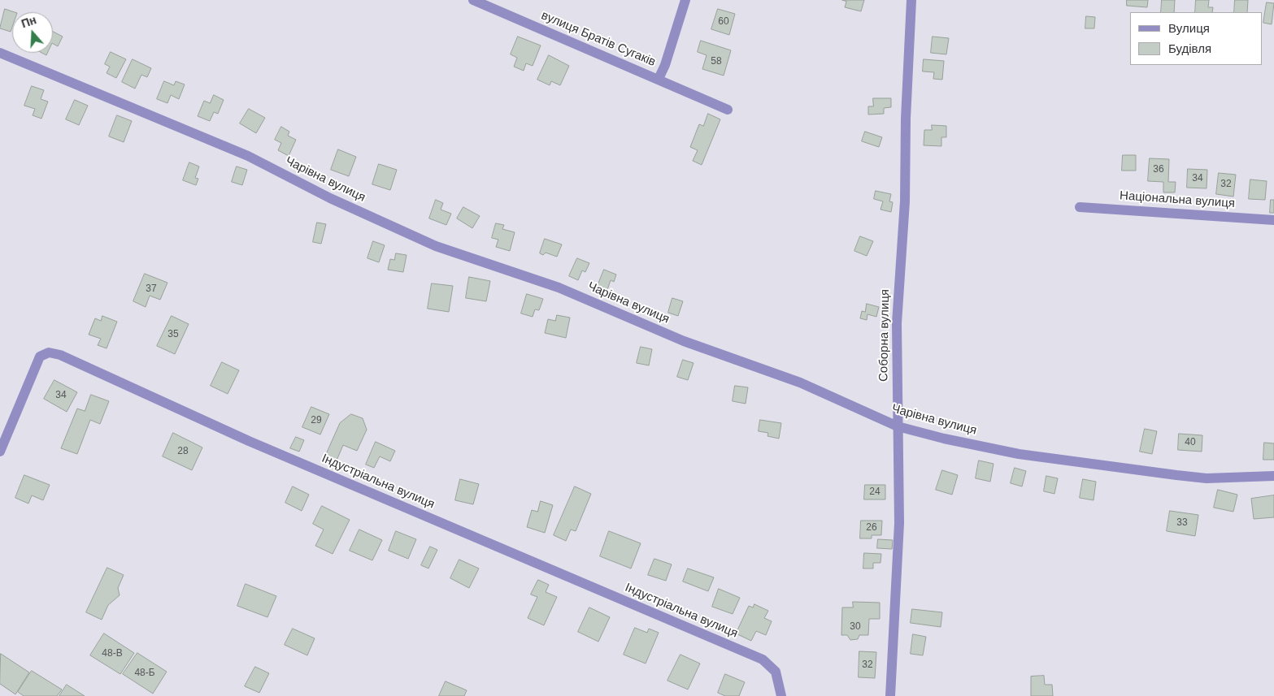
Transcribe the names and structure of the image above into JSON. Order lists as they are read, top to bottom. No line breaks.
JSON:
{"streets":{"street":["вулиця Братів Сугаків","Чарівна вулиця","Національна вулиця","Соборна вулиця","Індустріальна вулиця"]},"crossings":[["Чарівна вулиця","Соборна вулиця"]],"house_numbers":["60","58","36","34","32","37","35","34","29","40","28","24","33","26","30","48-В","32","48-Б"],"legend":["Вулиця","Будівля"],"north":"top"}
